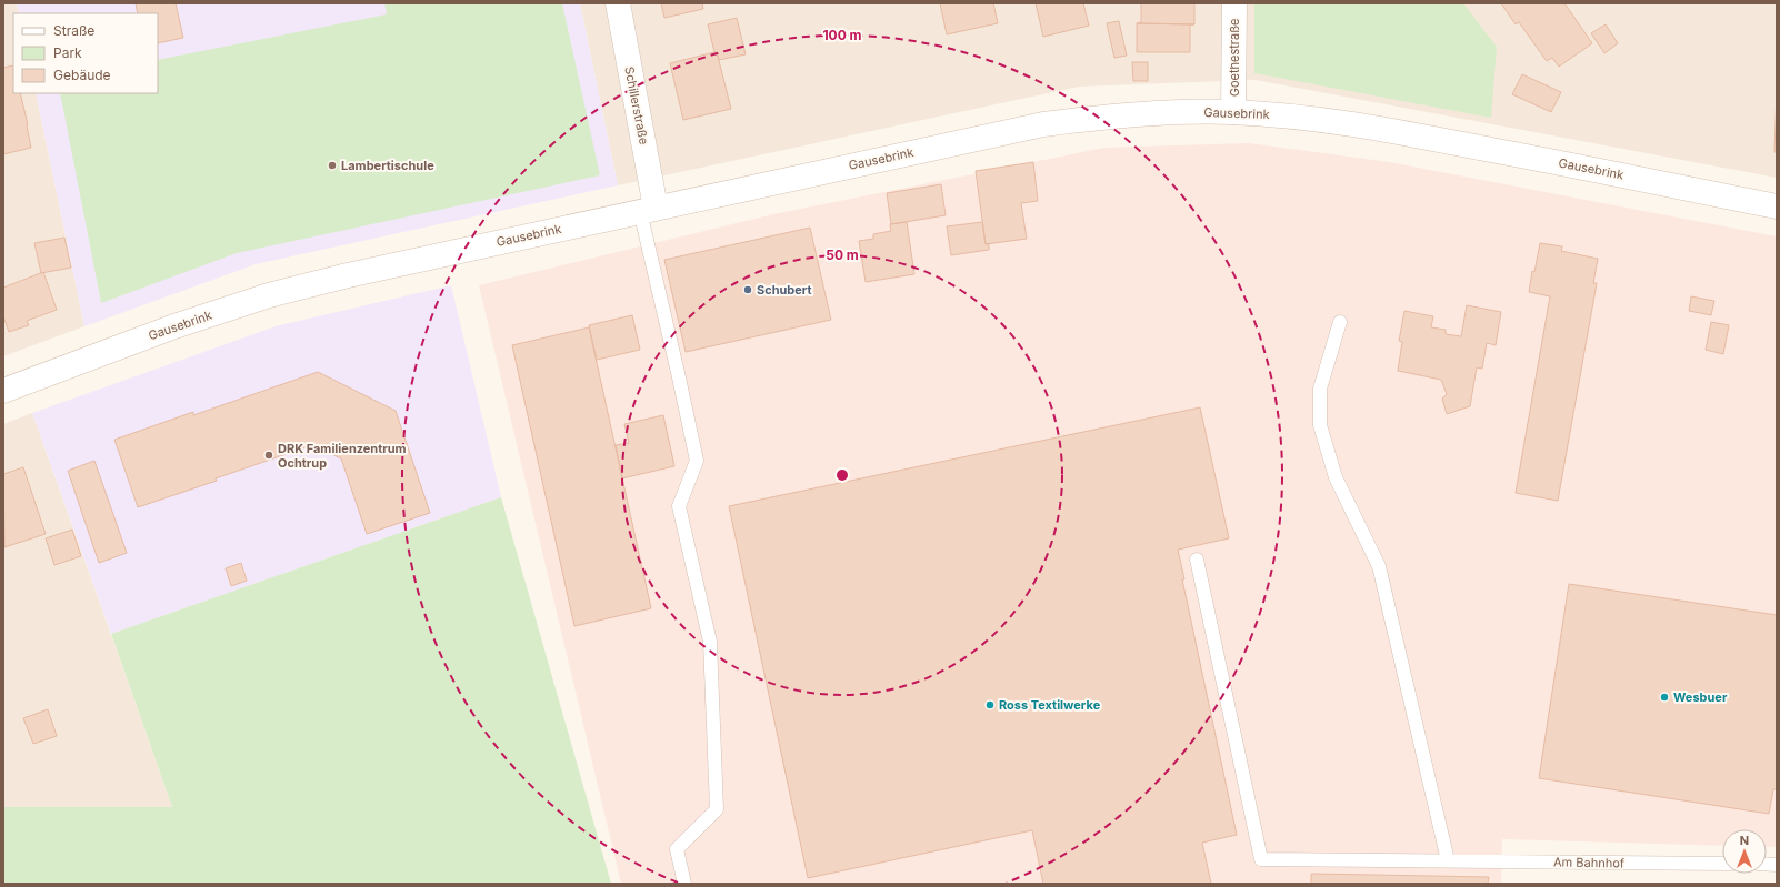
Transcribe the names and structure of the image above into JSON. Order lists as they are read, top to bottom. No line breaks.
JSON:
{"streets":{"main road":["Goethestraße","Schillerstraße","Gausebrink"],"lane":["Am Bahnhof"]},"crossings":[["Goethestraße","Gausebrink"],["Schillerstraße","Gausebrink"]],"places":["Lambertischule","Schubert","DRK Familienzentrum Ochtrup","Wesbuer","Ross Textilwerke"],"legend":["Straße","Park","Gebäude"],"north":"top","rings":["100 m","50 m"]}
